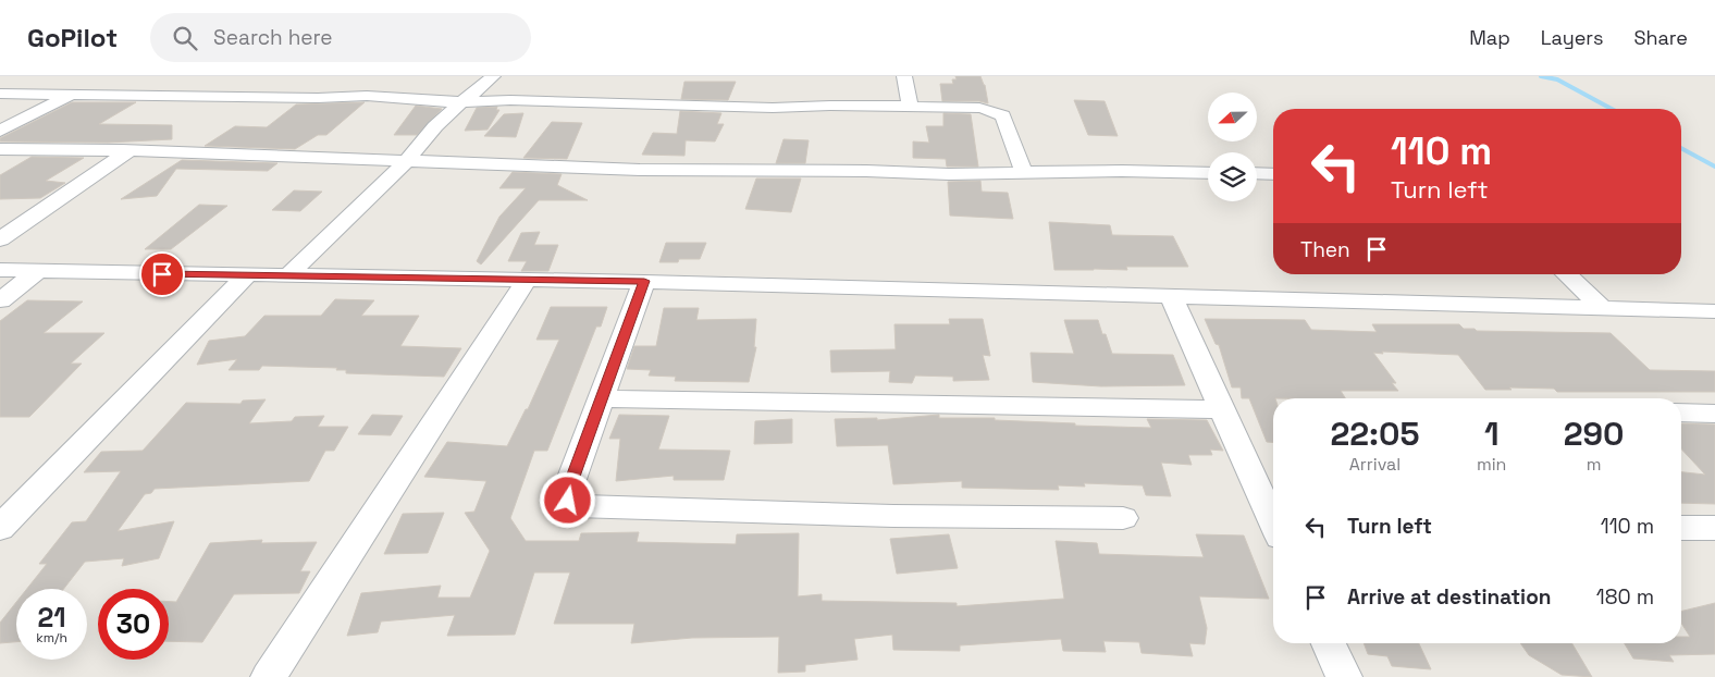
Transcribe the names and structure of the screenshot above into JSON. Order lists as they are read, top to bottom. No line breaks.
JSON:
{"north":"left","page":{"header":"GoPilot","search":"Search here","nav":["Map","Layers","Share"],"turn":["110 m","Turn left"],"then":"Then","eta":["22:05","Arrival","1","min","290","m"],"list":[{"name":"Turn left","value":"110 m"},{"name":"Arrive at destination","value":"180 m"}],"speed":"21 km/h","limit":"30"}}
